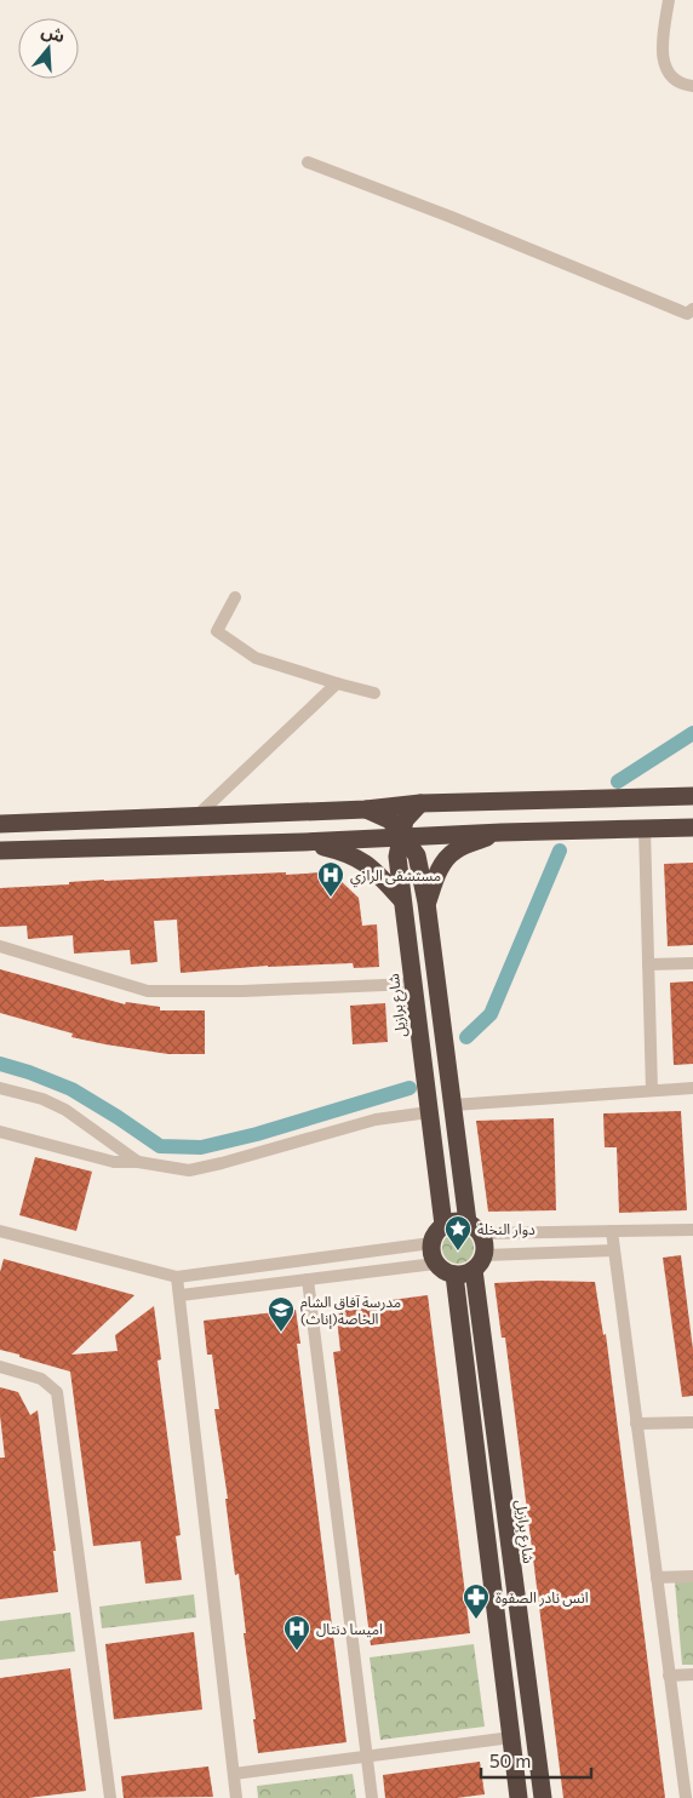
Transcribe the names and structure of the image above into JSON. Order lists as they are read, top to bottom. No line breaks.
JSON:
{"streets":{"highway":["شارع برازيل"]},"places":{"hospital":["مستشفى الرازي","اميسا دنتال"],"place":["دوار النخلة"],"school or university":["مدرسة آفاق الشام الخاصة(إناث)"],"pharmacy":["انس نادر الصفوة"]},"scale_bar":"50 m","north":"top"}
